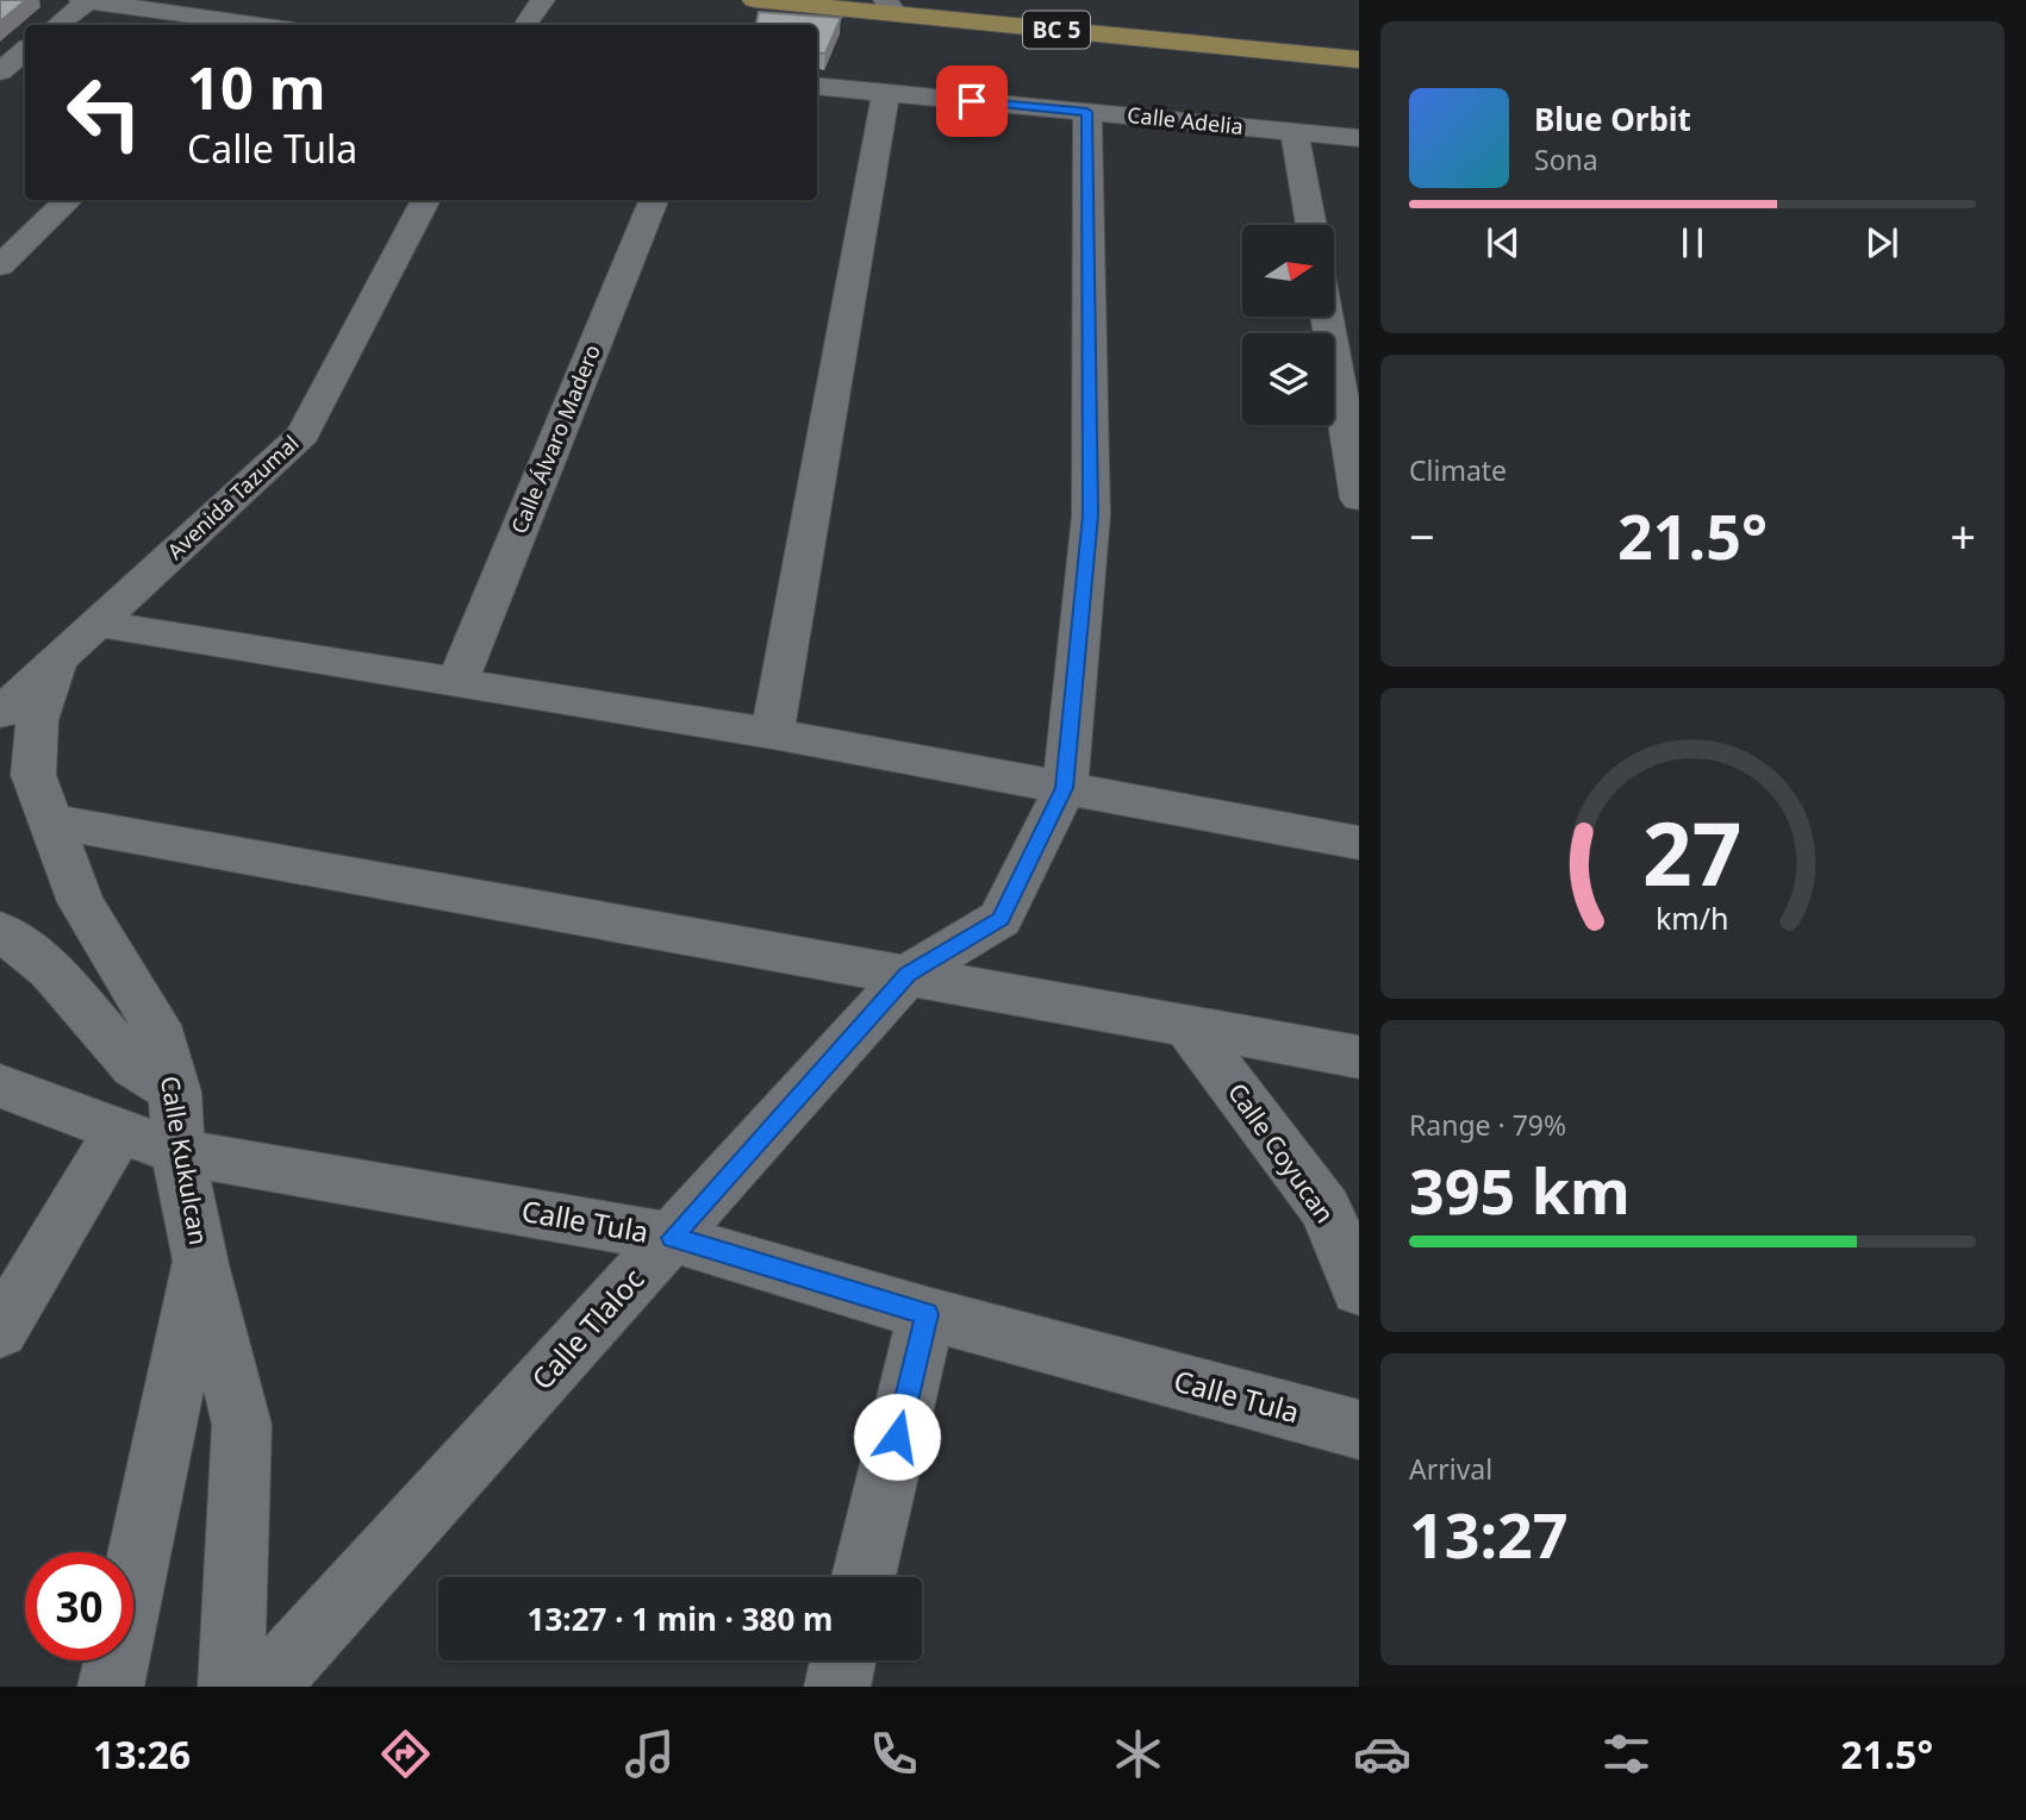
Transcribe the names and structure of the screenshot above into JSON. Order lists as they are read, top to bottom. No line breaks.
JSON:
{"streets":{"main road":["BC 5"],"street":["Calle Adelia","Calle Álvaro Madero","Avenida Tazumal","Calle Coyucan","Calle Kukulcan","Calle Tula","Calle Tlaloc"]},"crossings":[["Avenida Tazumal","Calle Kukulcan"],["Calle Kukulcan","Calle Tula"],["Calle Tula","Calle Tlaloc"]],"north":"right","page":{"turn":["10 m","Calle Tula"],"song":["Blue Orbit","Sona"],"tile":["Climate",["Range · 79%","395 km"],["Arrival","13:27"]],"heat":["−","21.5°","+"],"limit":"30","trip":"13:27 · 1 min · 380 m","tabs":["13:26","21.5°"],"gauge":["27","km/h"]}}
